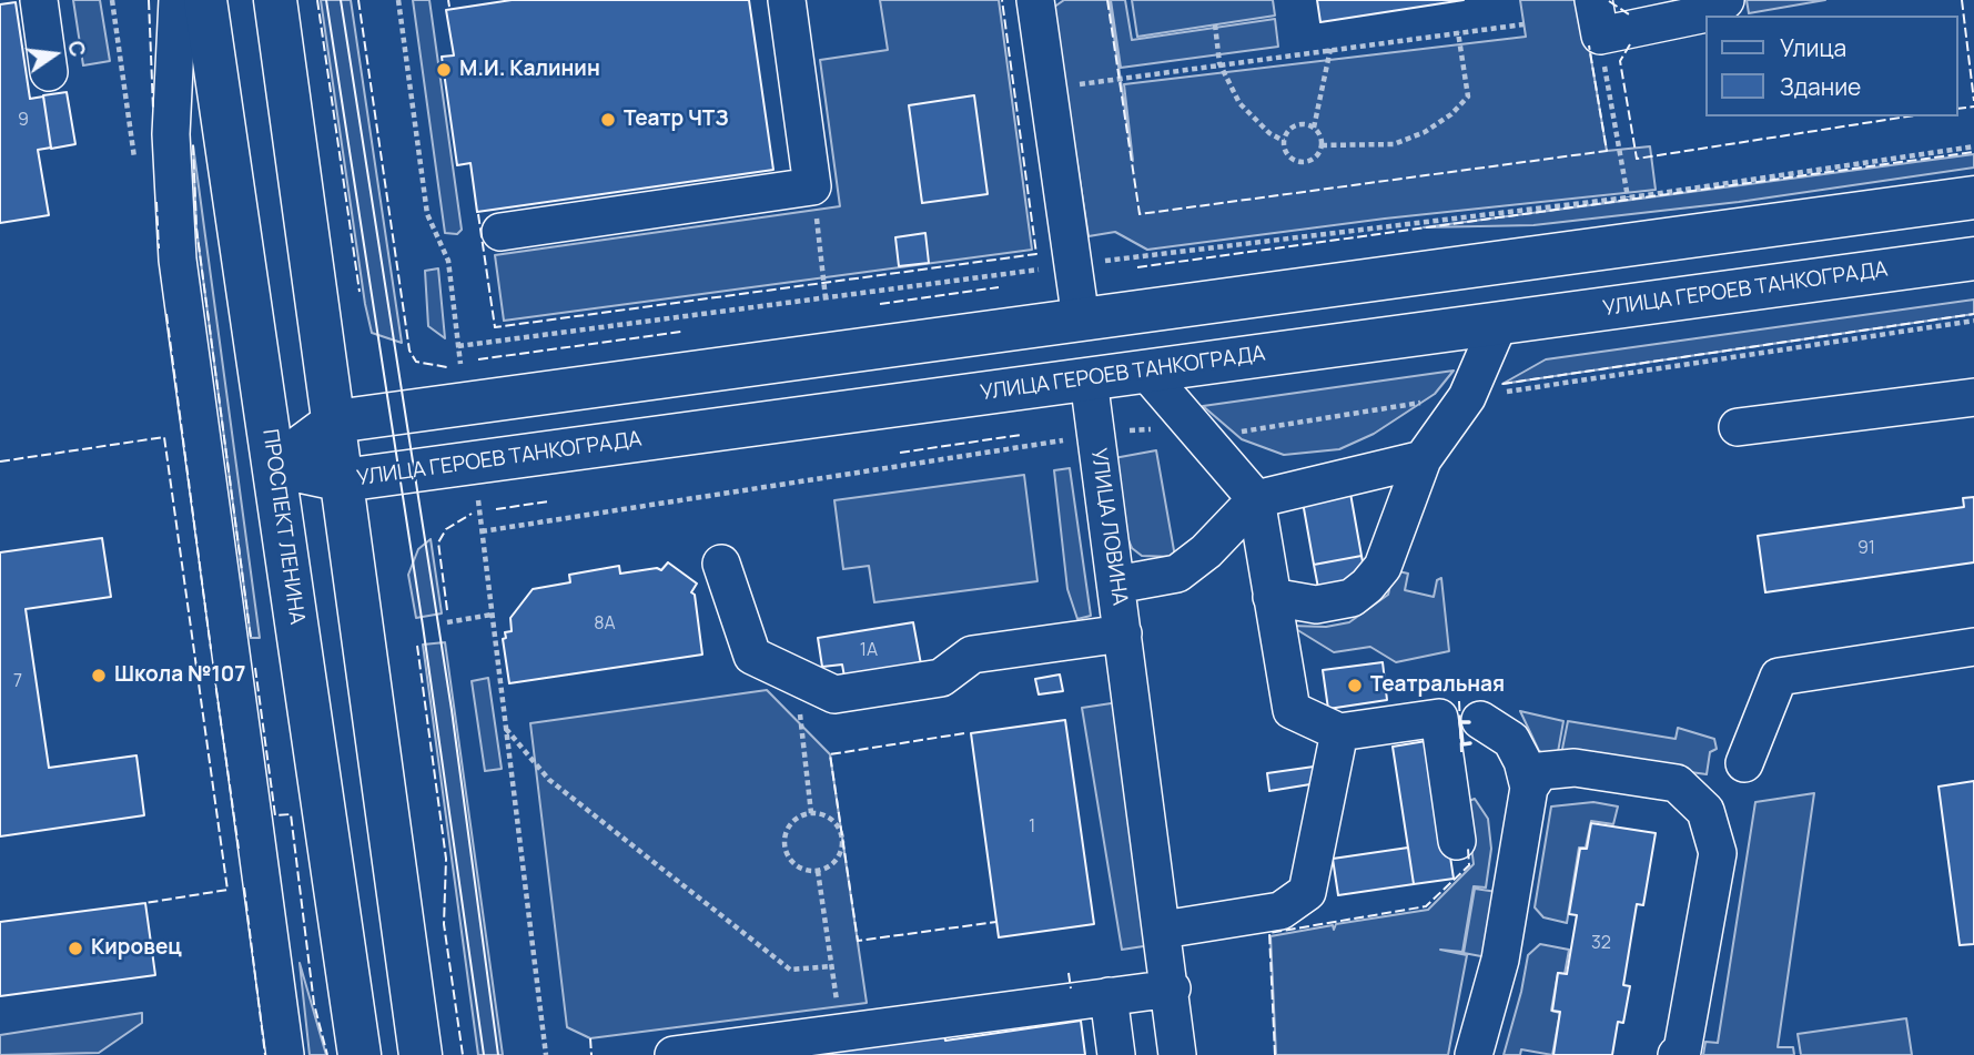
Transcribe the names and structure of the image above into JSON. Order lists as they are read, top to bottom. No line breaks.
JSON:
{"streets":{"main road":["УЛИЦА ГЕРОЕВ ТАНКОГРАДА","ПРОСПЕКТ ЛЕНИНА","УЛИЦА ЛОВИНА"]},"crossings":[["УЛИЦА ГЕРОЕВ ТАНКОГРАДА","ПРОСПЕКТ ЛЕНИНА"],["УЛИЦА ГЕРОЕВ ТАНКОГРАДА","УЛИЦА ЛОВИНА"]],"places":["М.И. Калинин","Театр ЧТЗ","Школа №107","Театральная","Кировец"],"house_numbers":["9","91","8А","1А","7","1","32"],"legend":["Улица","Здание"],"north":"right"}
